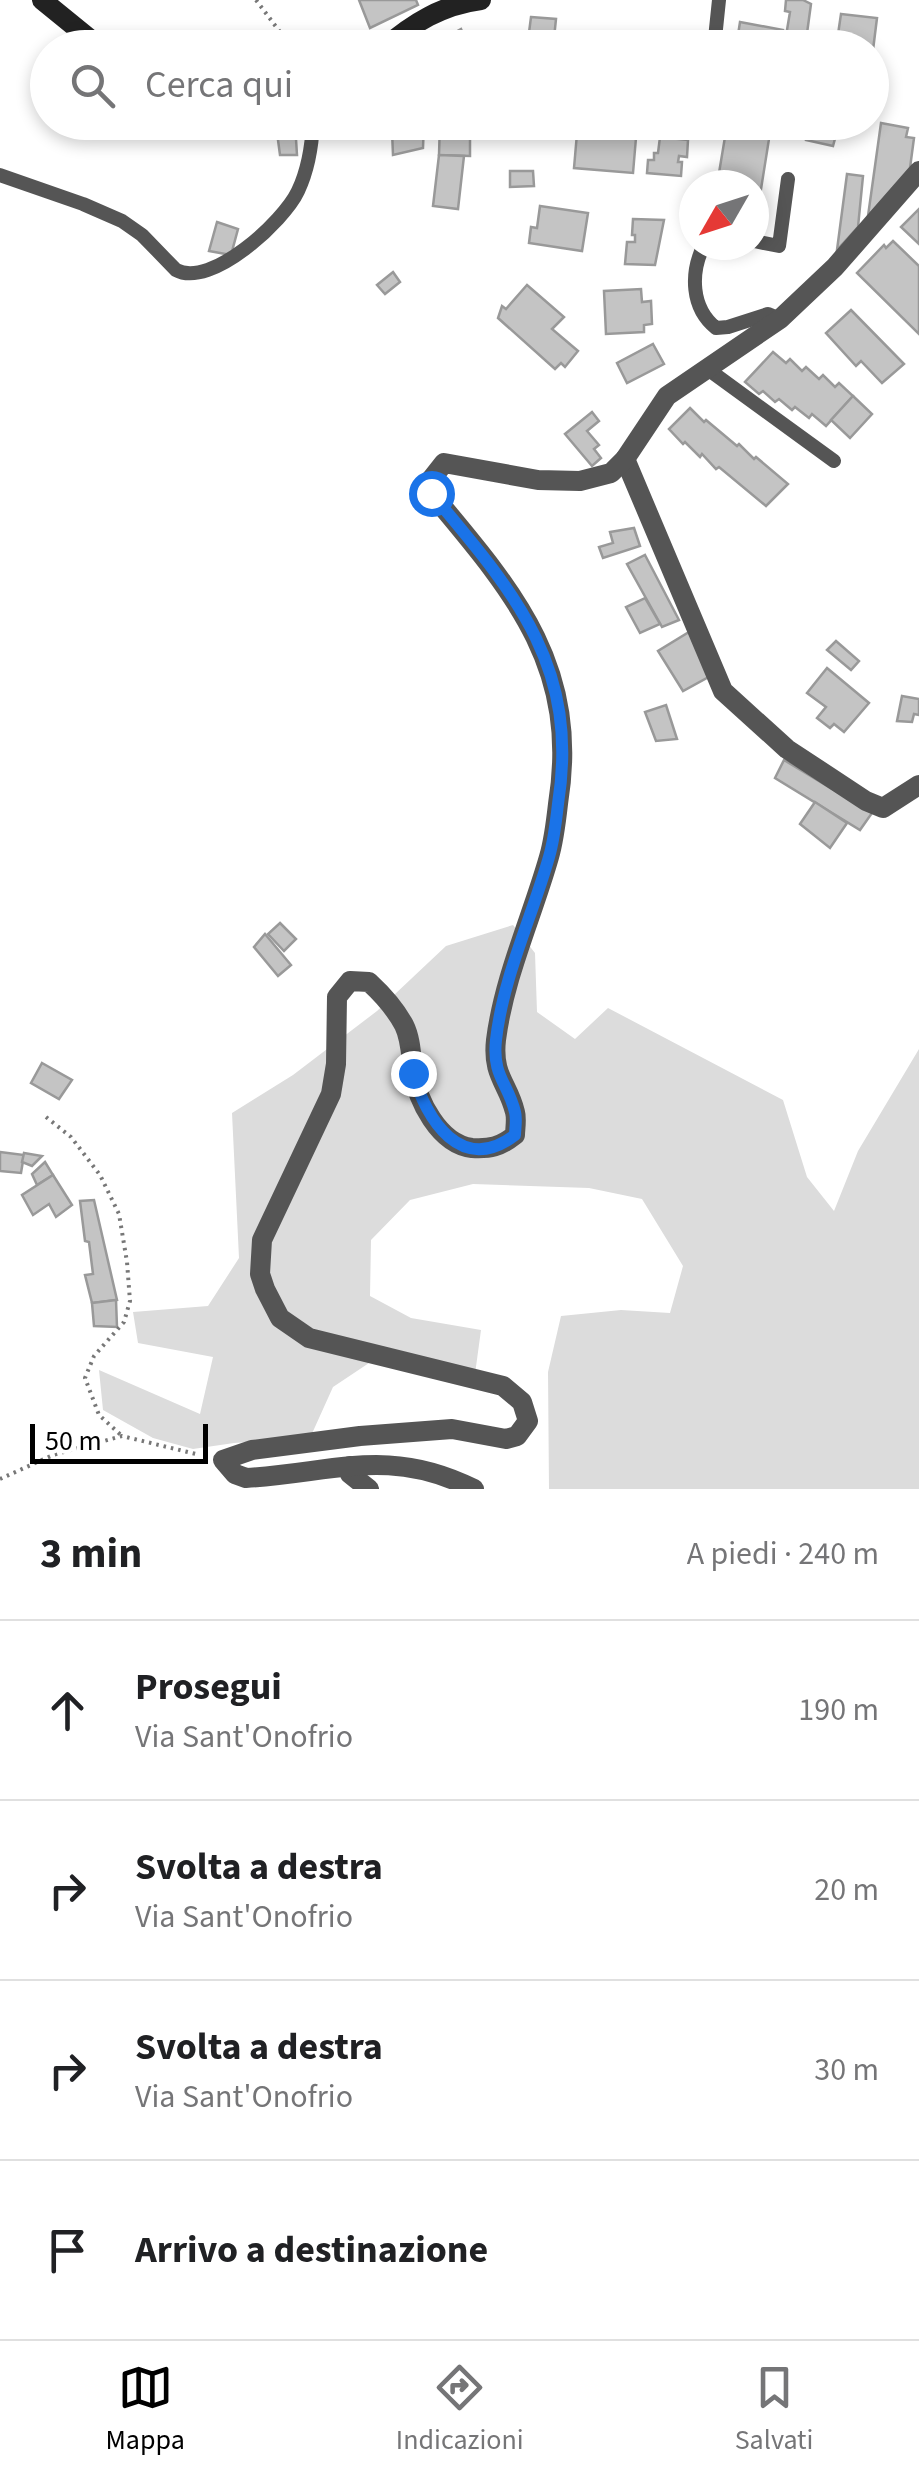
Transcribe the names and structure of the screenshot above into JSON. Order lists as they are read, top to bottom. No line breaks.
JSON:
{"scale_bar":"50 m","north":"bottom left","page":{"search":"Cerca qui","scale":"50 m","heading":["3 min","A piedi · 240 m"],"list":[["Prosegui","Via Sant'Onofrio","190 m"],["Svolta a destra","Via Sant'Onofrio","20 m"],["Svolta a destra","Via Sant'Onofrio","30 m"],"Arrivo a destinazione"],"nav":["Mappa","Indicazioni","Salvati"]}}
